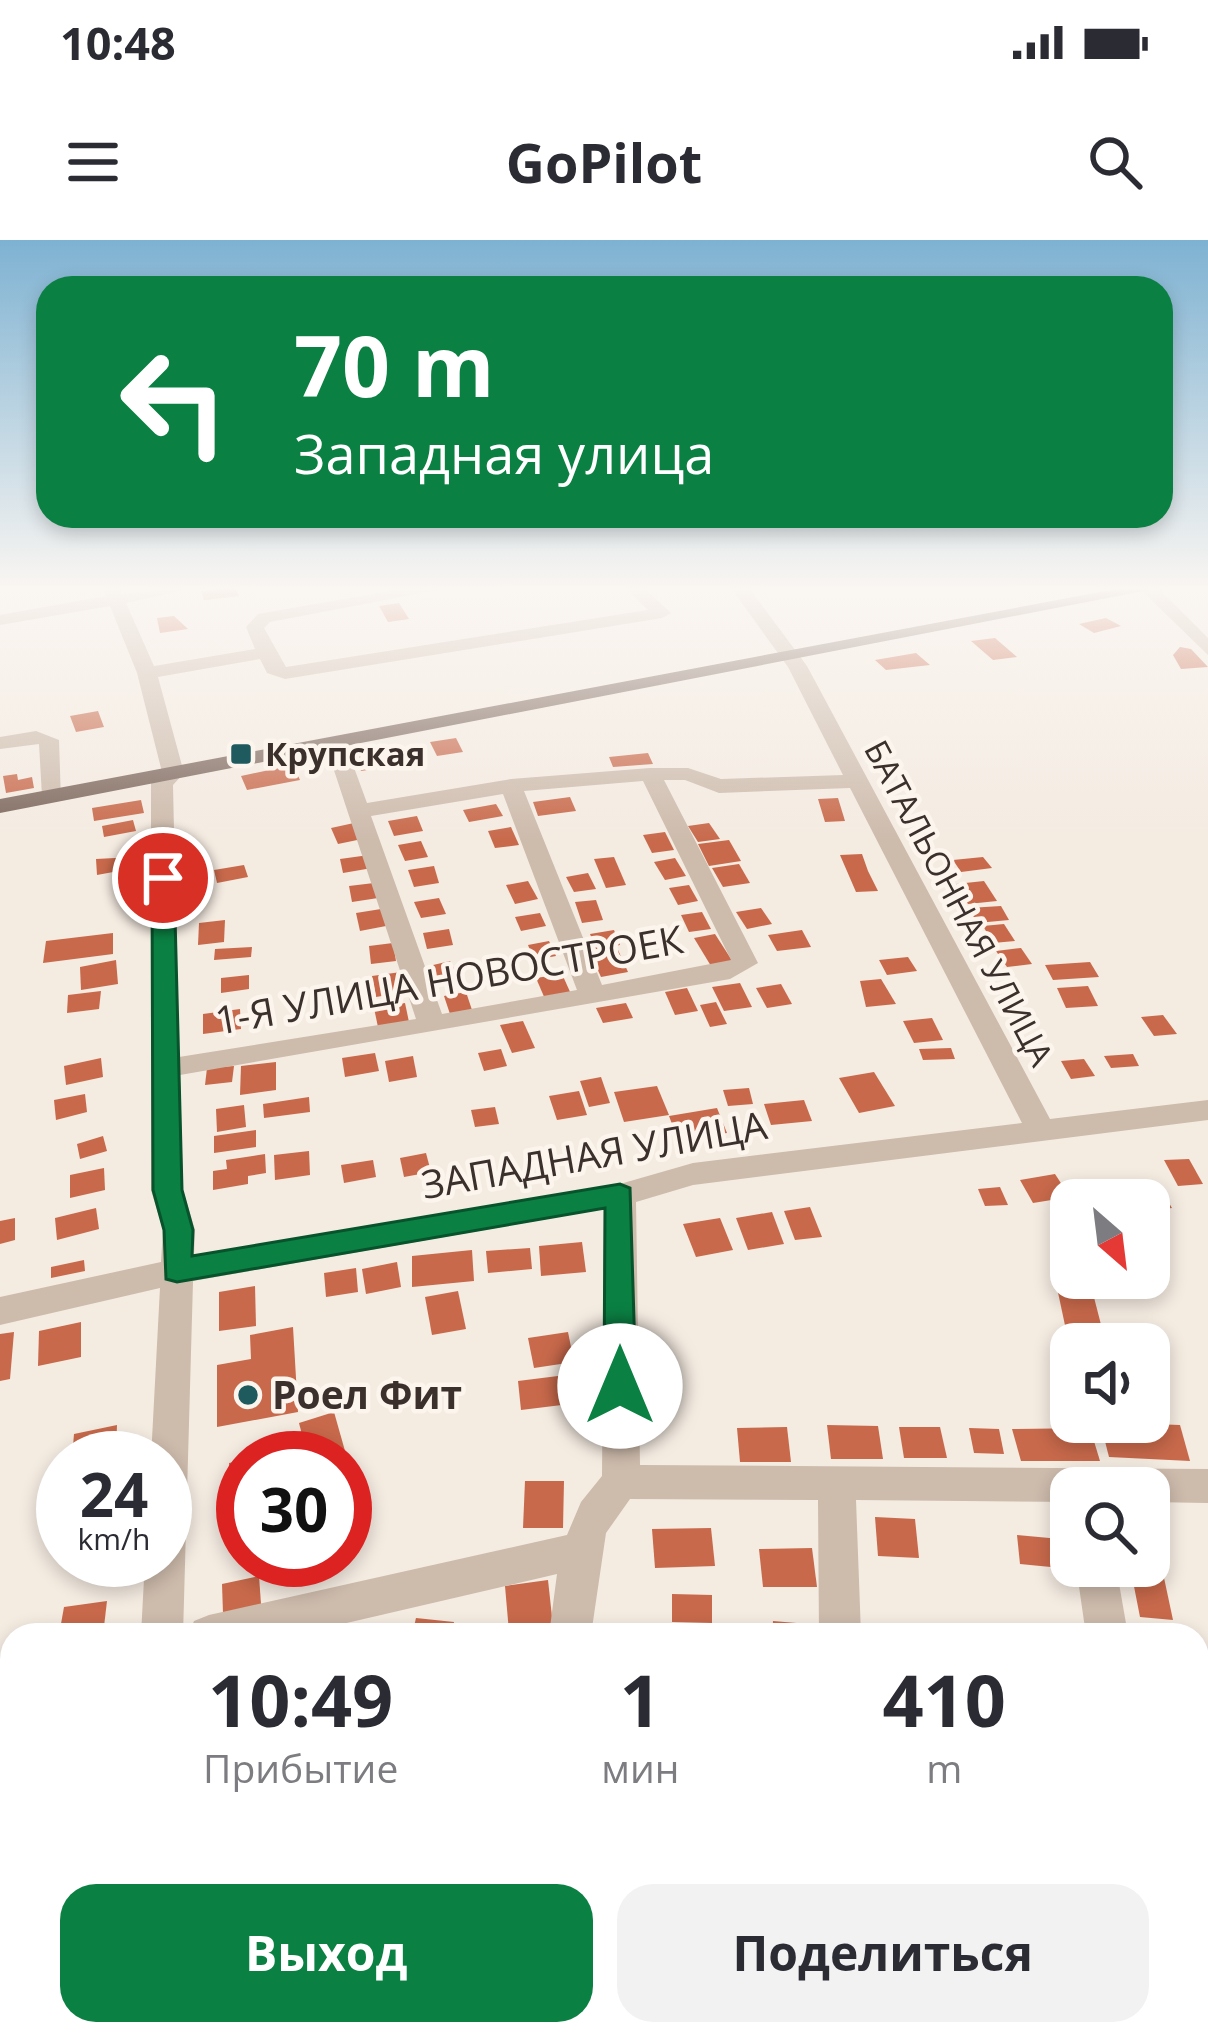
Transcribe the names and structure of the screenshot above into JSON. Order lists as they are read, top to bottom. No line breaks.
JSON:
{"streets":{"street":["БАТАЛЬОННАЯ УЛИЦА","1-Я УЛИЦА НОВОСТРОЕК","ЗАПАДНАЯ УЛИЦА"]},"crossings":[["БАТАЛЬОННАЯ УЛИЦА","ЗАПАДНАЯ УЛИЦА"]],"places":{"transit":["Крупская"],"other":["Роел Фит"]},"north":"bottom right","page":{"status":"10:48","header":"GoPilot","turn":["70 m","Западная улица"],"speed":"24 km/h","limit":"30","eta":["10:49","Прибытие","1","мин","410","m"],"buttons":["Выход","Поделиться"]}}
